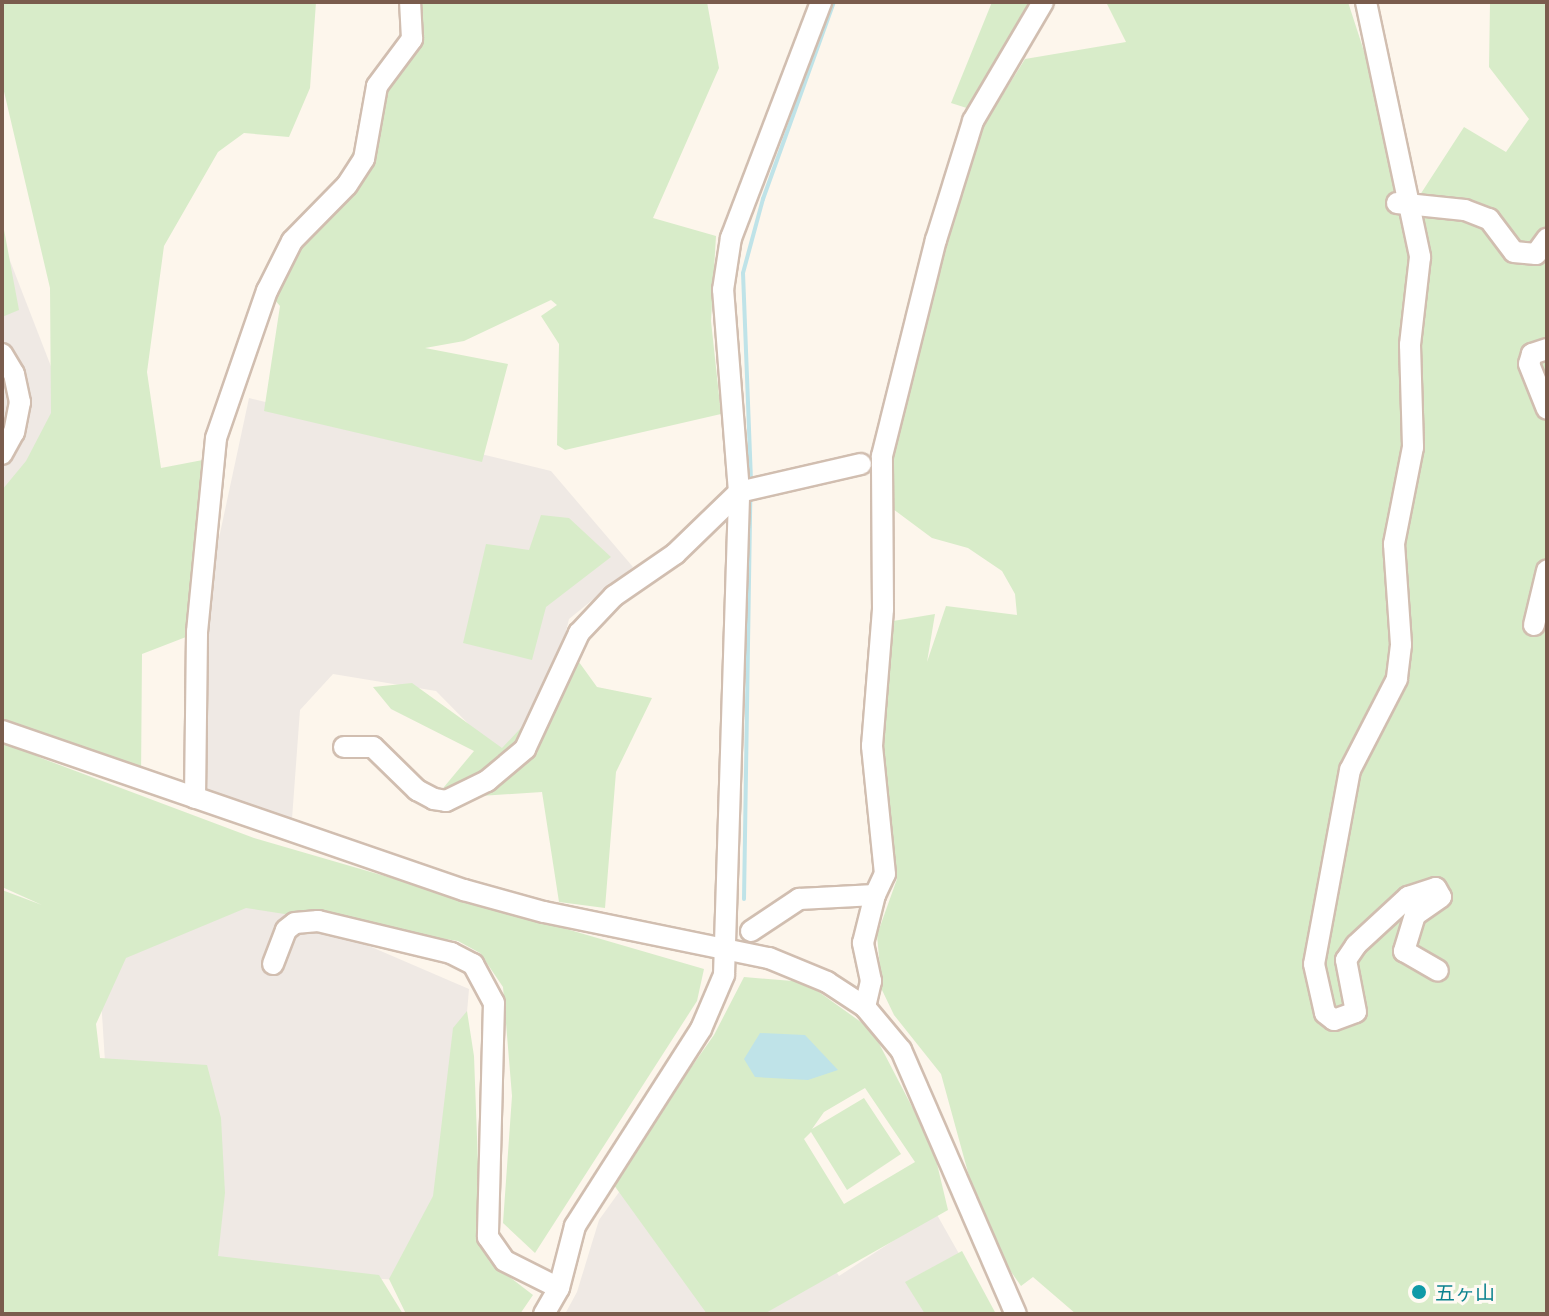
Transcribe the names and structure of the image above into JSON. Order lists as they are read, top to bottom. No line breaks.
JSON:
{"places":["五ヶ山"]}
